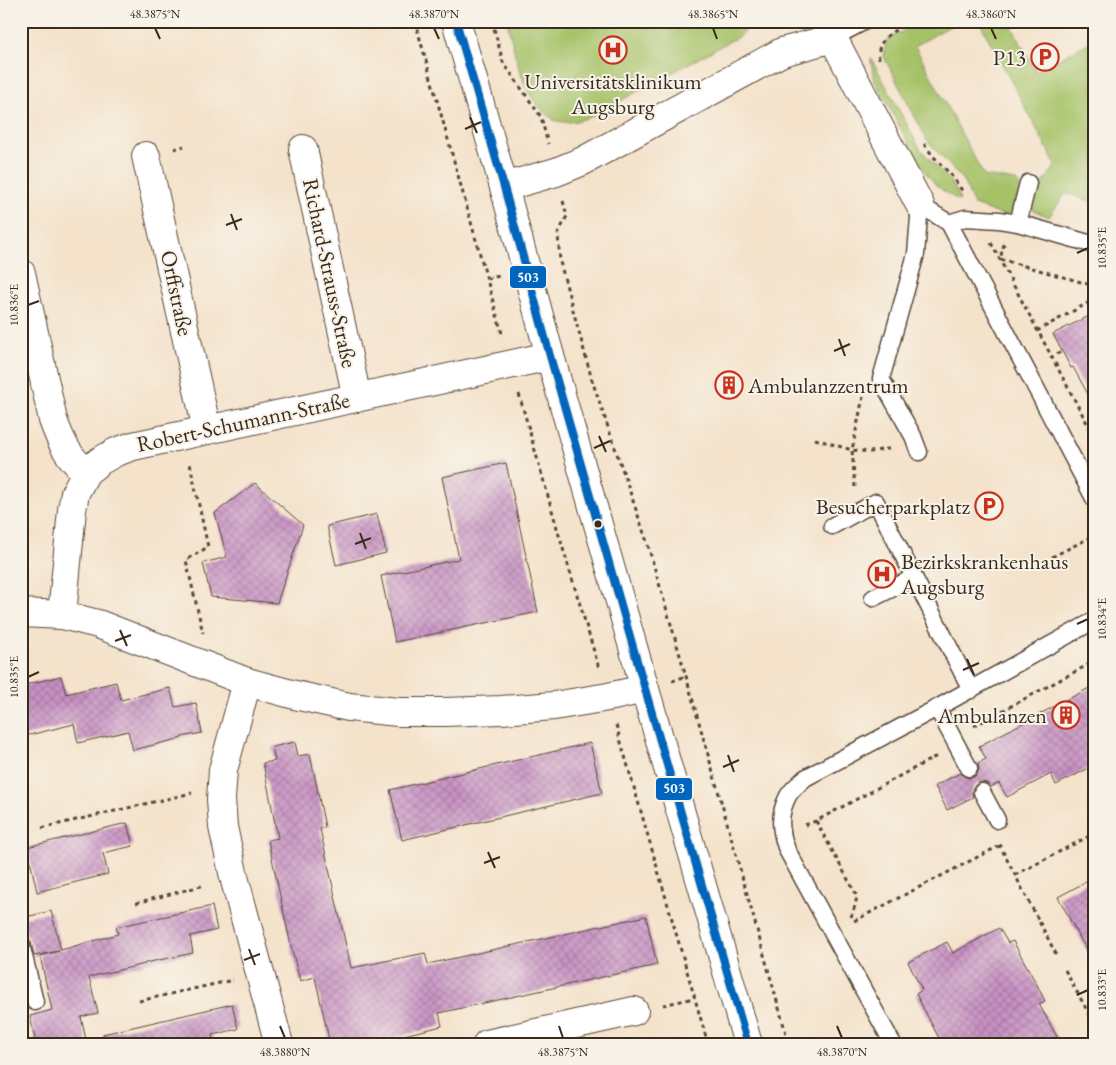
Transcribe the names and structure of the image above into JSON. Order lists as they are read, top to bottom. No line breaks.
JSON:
{"streets":{"street":["Richard-Strauss-Straße","Orffstraße","Robert-Schumann-Straße"]},"crossings":[["Richard-Strauss-Straße","Robert-Schumann-Straße"],["Orffstraße","Robert-Schumann-Straße"]],"places":{"hospital":["Universitätsklinikum Augsburg","Bezirkskrankenhaus Augsburg"],"parking":["P13","Besucherparkplatz"],"building":["Ambulanzzentrum","Ambulanzen"]},"lines":["transit line 503"],"coordinates":["48.3875°N","48.3870°N","48.3865°N","48.3860°N","10.835°E","10.836°E","10.834°E","10.833°E","48.3880°N"]}
